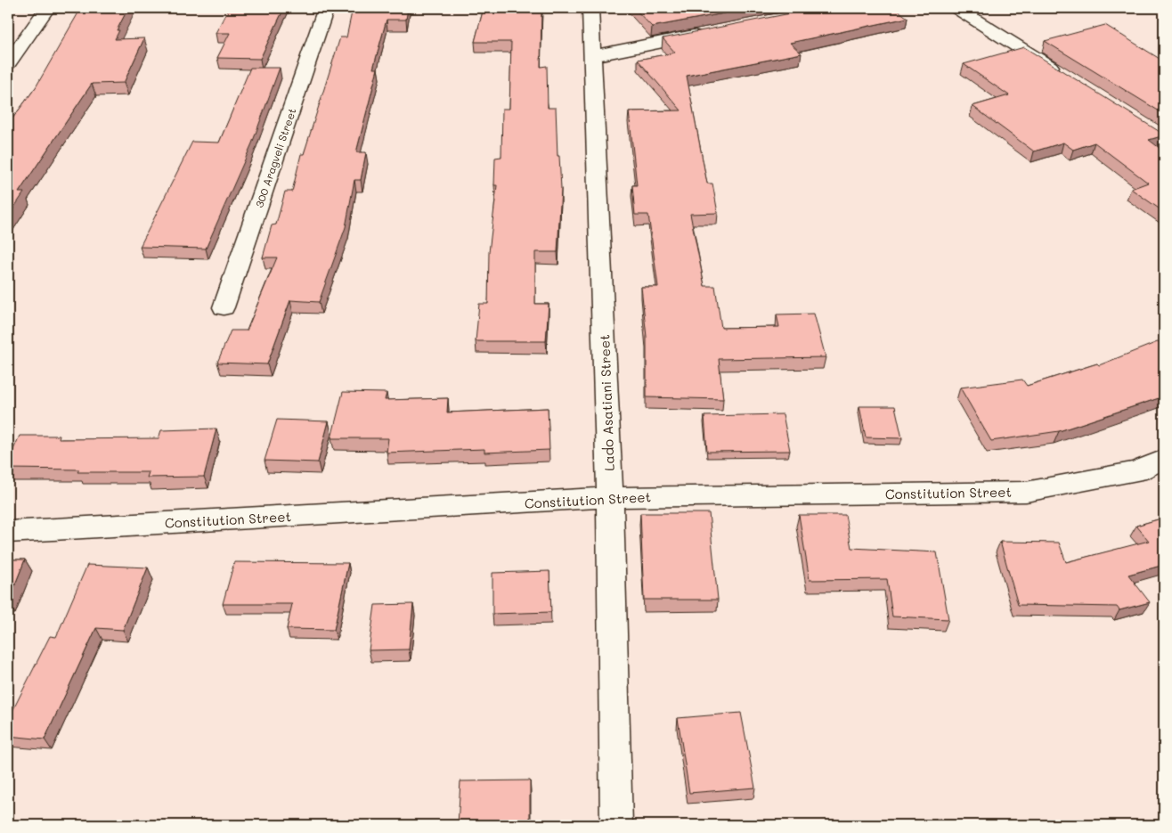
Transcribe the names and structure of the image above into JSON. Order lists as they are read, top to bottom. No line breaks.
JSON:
{"streets":{"street":["300 Aragveli Street","Lado Asatiani Street","Constitution Street"]},"crossings":[["Lado Asatiani Street","Constitution Street"]]}
